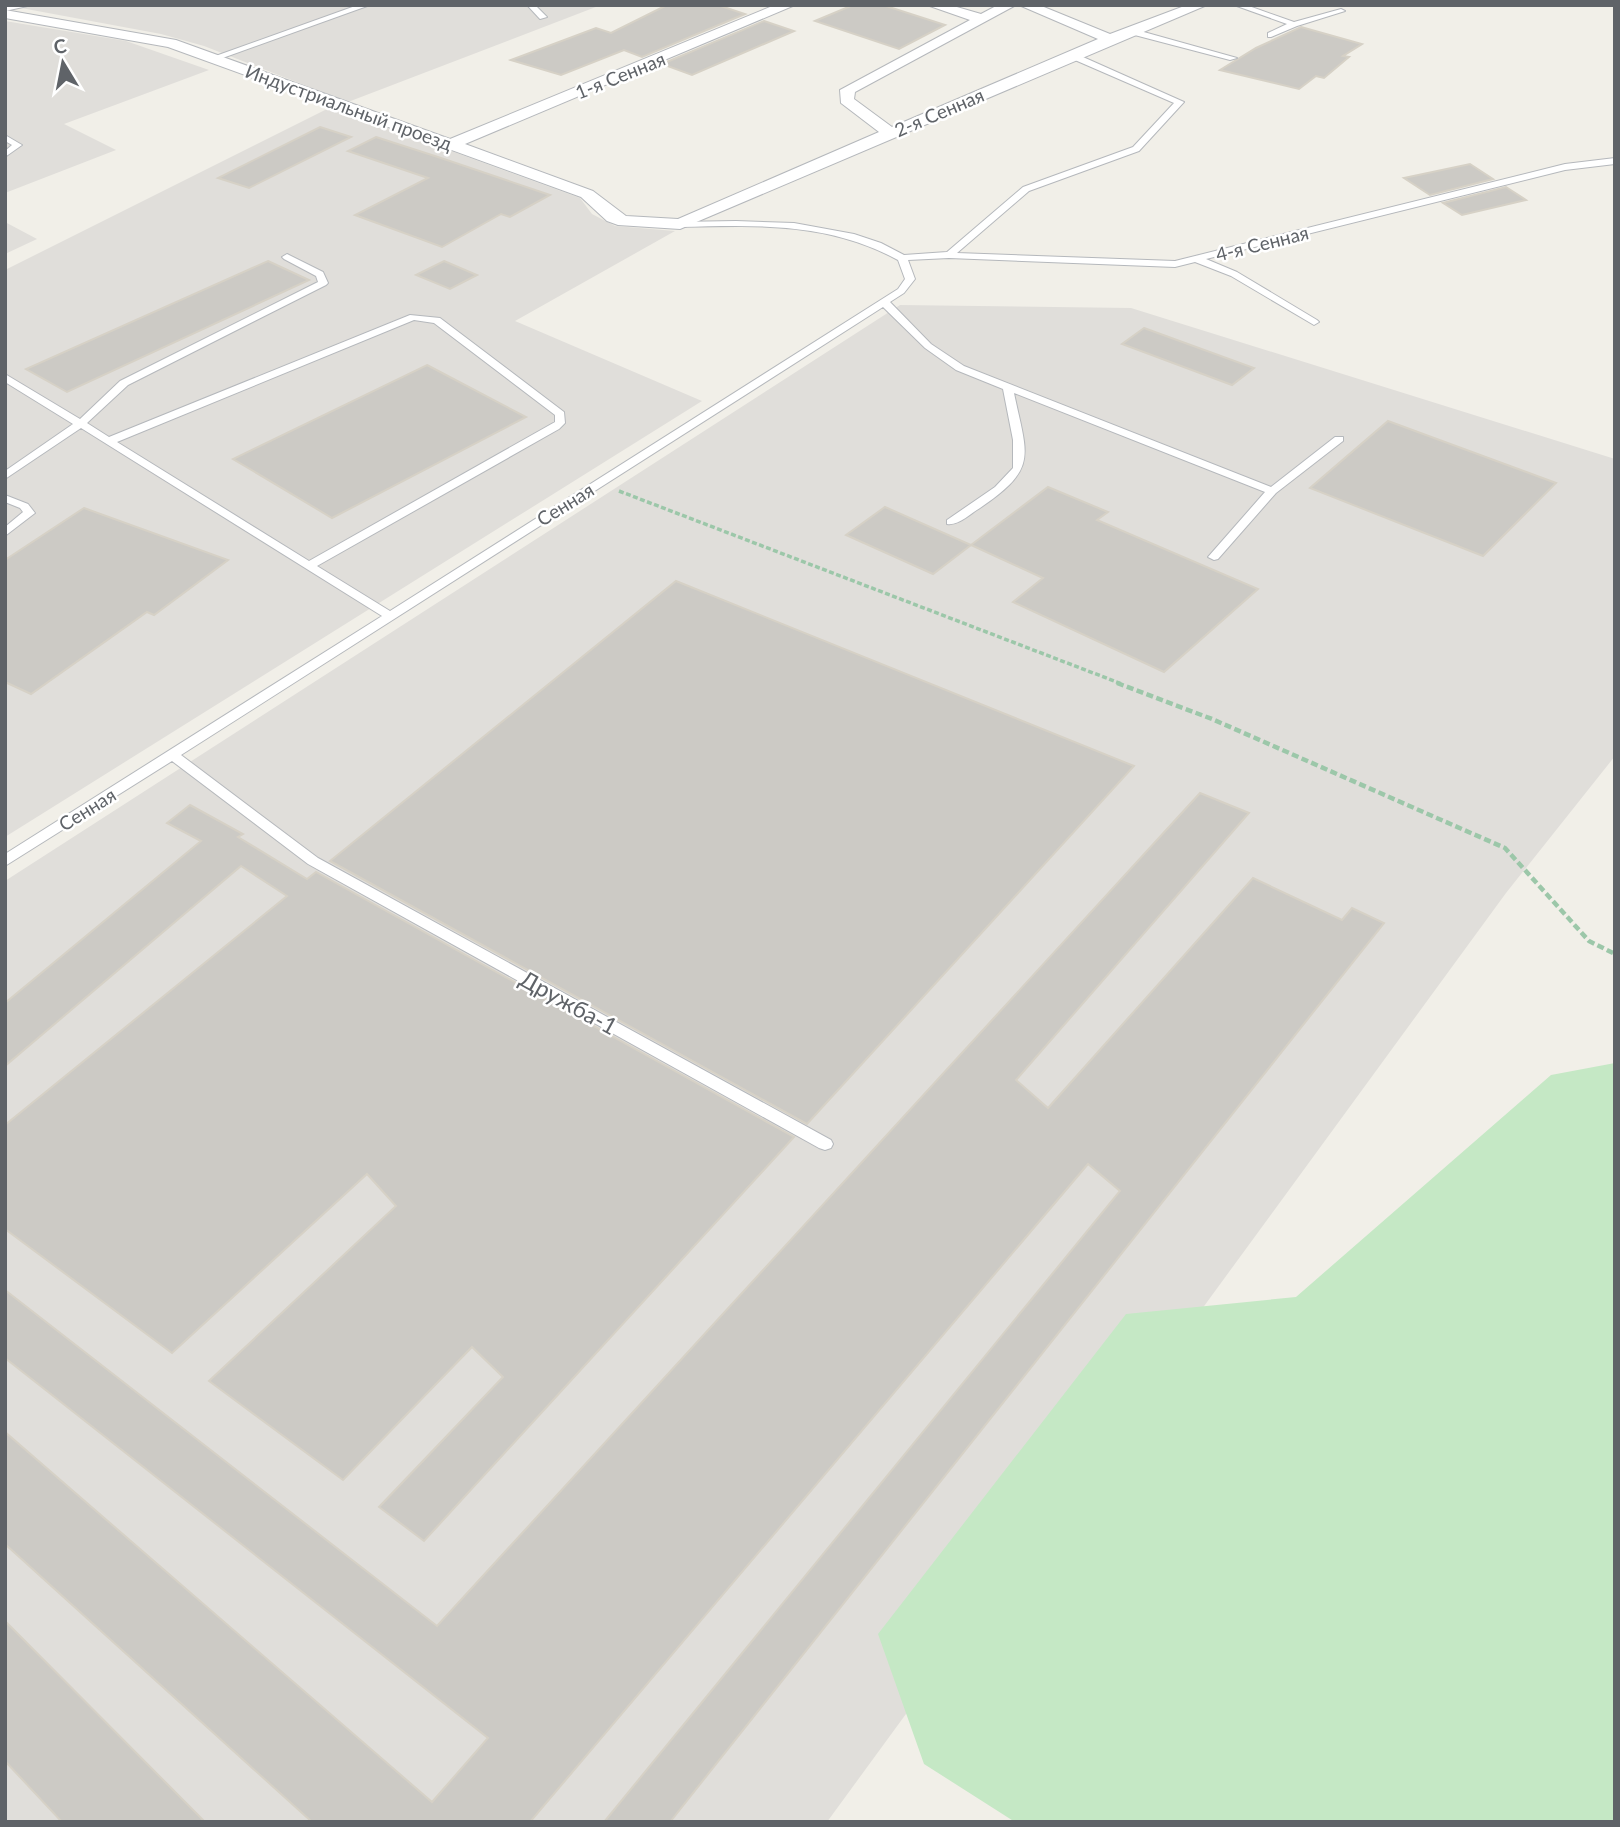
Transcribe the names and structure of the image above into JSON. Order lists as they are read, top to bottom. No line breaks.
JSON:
{"streets":{"street":["1-я Сенная","Индустриальный проезд","2-я Сенная"],"lane":["4-я Сенная","Сенная","Дружба-1"]},"crossings":[["1-я Сенная","Индустриальный проезд"],["Индустриальный проезд","2-я Сенная"],["4-я Сенная","Сенная"],["Сенная","Дружба-1"]],"north":"top"}
